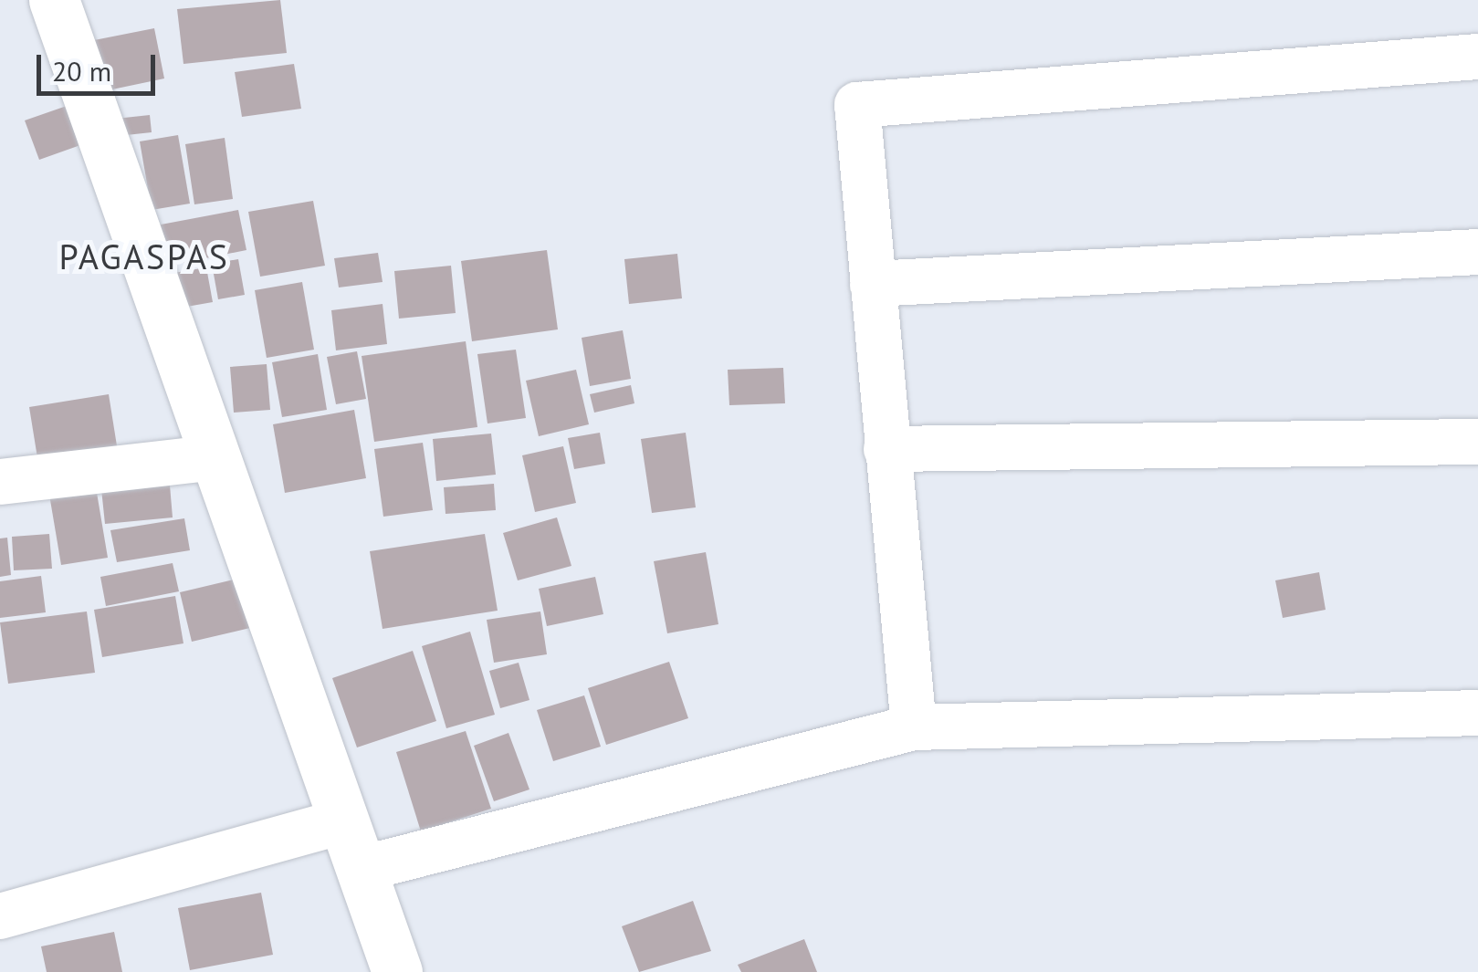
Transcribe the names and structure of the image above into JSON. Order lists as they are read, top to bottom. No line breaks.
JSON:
{"districts":["PAGASPAS"],"scale_bar":"20 m"}
